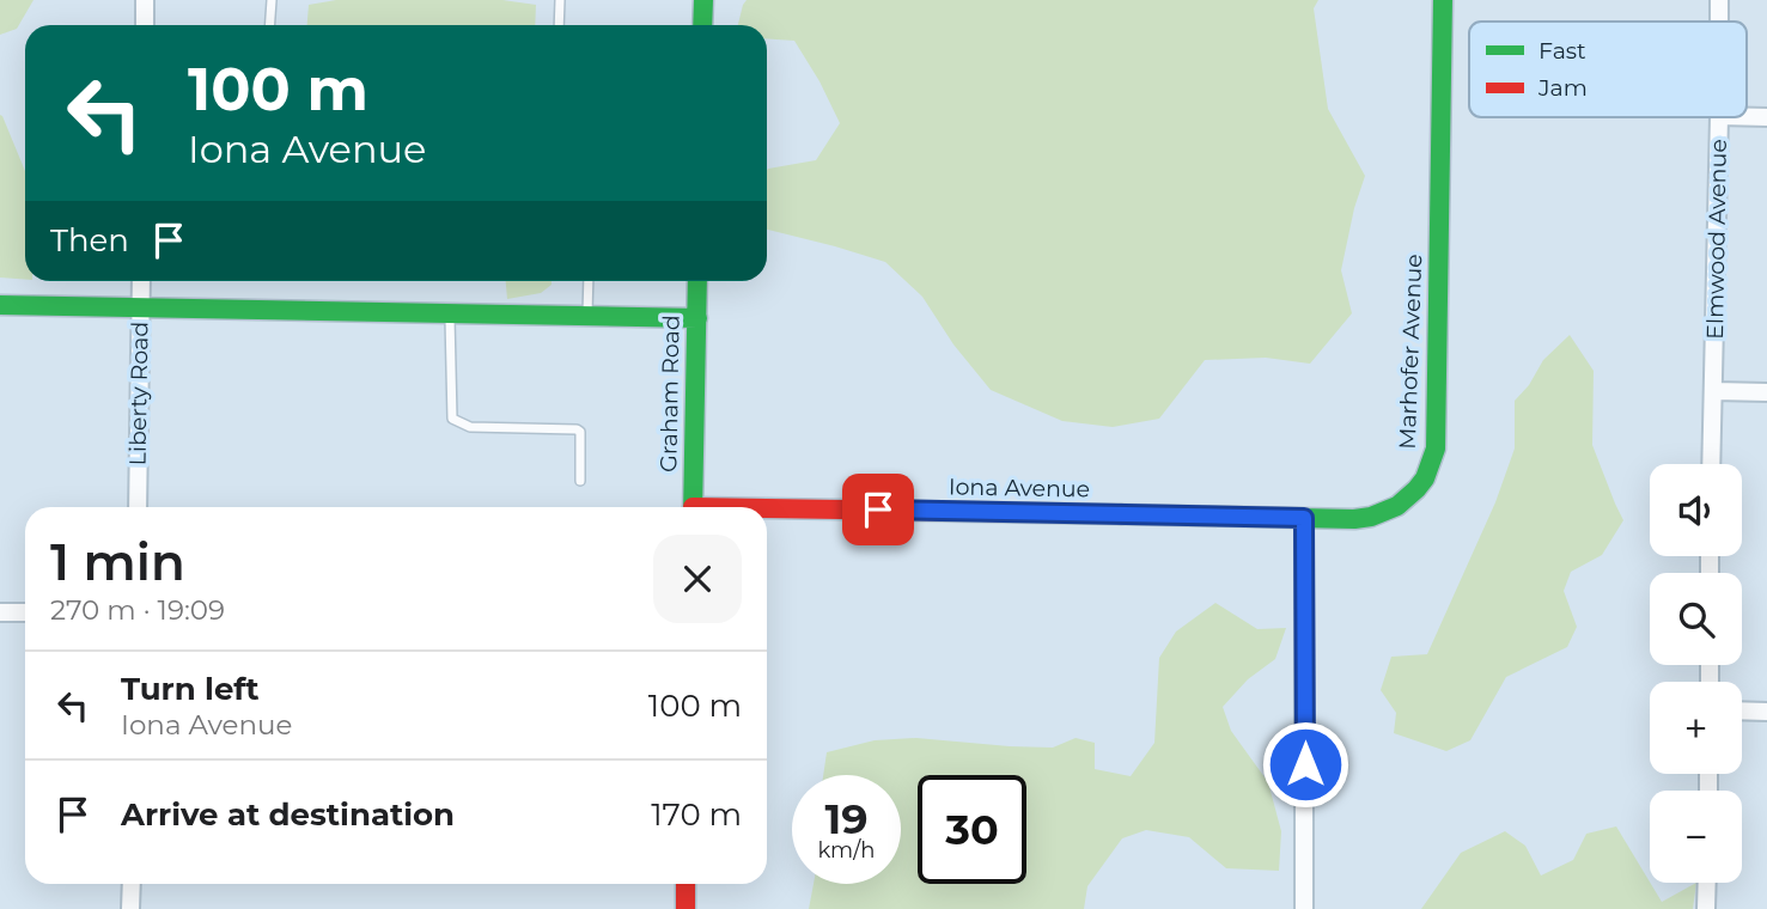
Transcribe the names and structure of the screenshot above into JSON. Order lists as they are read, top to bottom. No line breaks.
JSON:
{"streets":{"street":["Elmwood Avenue","Marhofer Avenue","Liberty Road","Graham Road","Iona Avenue"]},"crossings":[["Marhofer Avenue","Iona Avenue"]],"legend":["Fast","Jam"],"page":{"turn":["100 m","Iona Avenue"],"then":"Then","map_buttons":["+","−"],"heading":["1 min","270 m · 19:09"],"list":[{"name":"Turn left","note":"Iona Avenue","value":"100 m"},{"name":"Arrive at destination","value":"170 m"}],"speed":"19 km/h","limit":"30"}}
